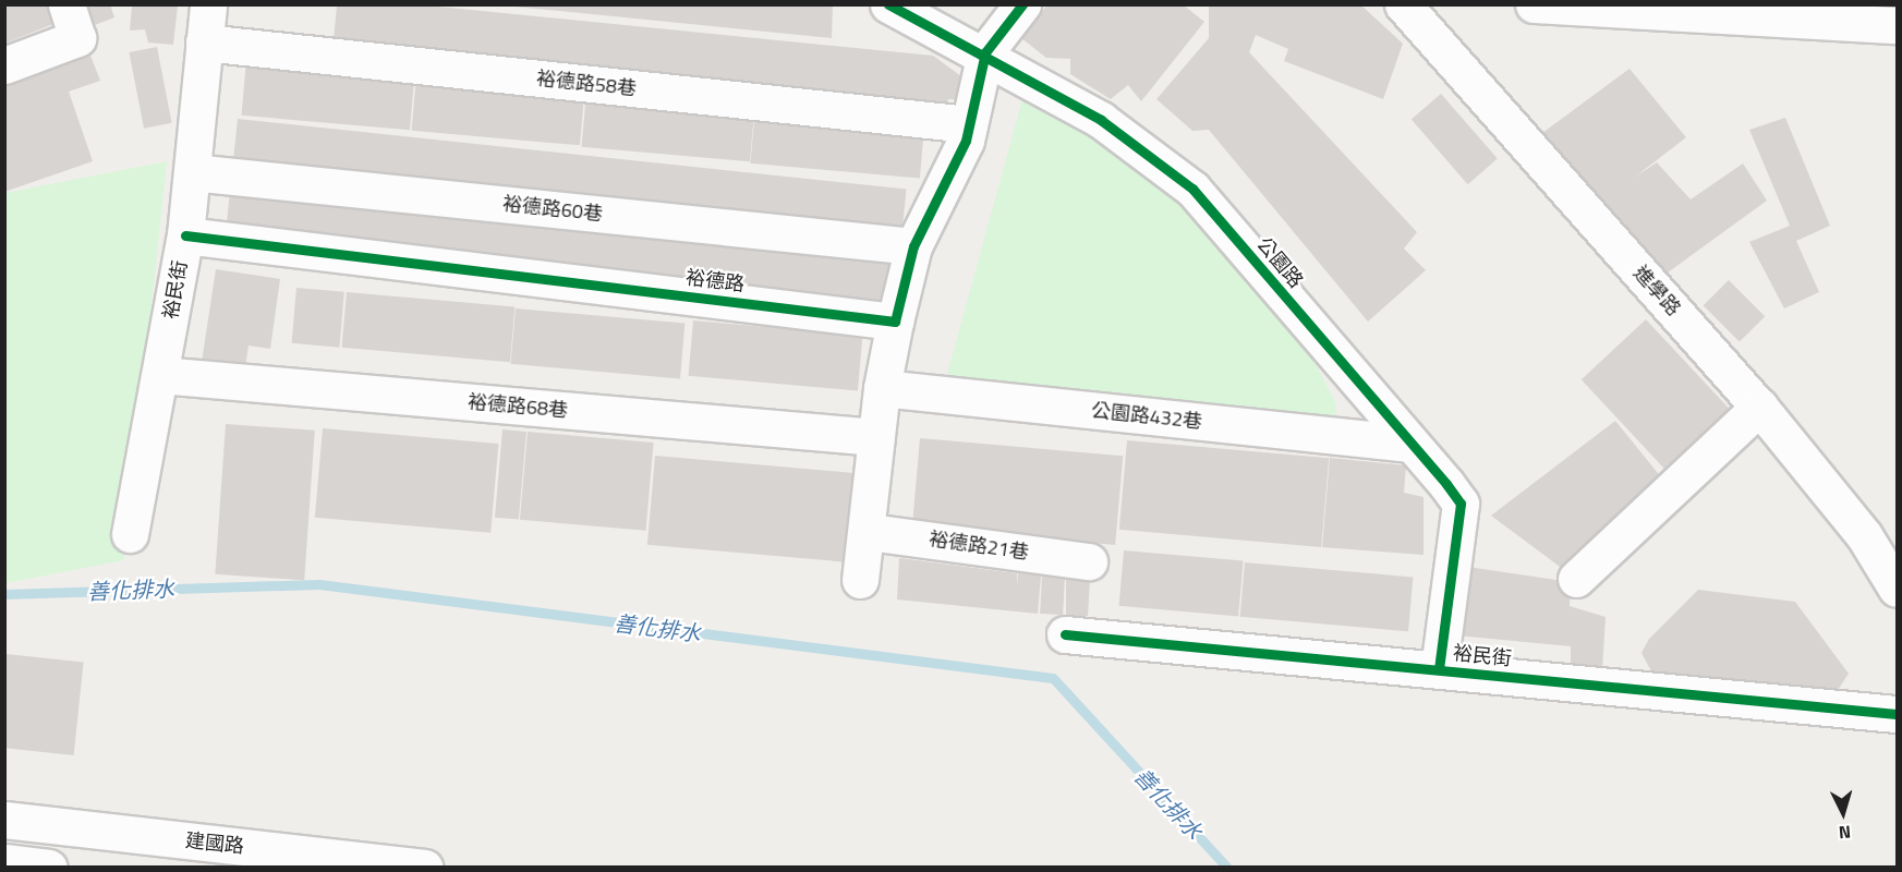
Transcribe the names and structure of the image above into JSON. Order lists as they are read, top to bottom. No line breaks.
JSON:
{"streets":{"street":["裕德路58巷","裕德路60巷","公園路","裕德路","裕民街","進學路","裕德路68巷","公園路432巷","裕德路21巷","建國路"]},"crossings":[["裕德路58巷","裕民街"],["裕德路60巷","裕民街"],["公園路","裕民街"],["公園路","公園路432巷"],["裕德路","裕民街"],["裕民街","裕德路68巷"]],"water":["善化排水"],"north":"bottom"}
